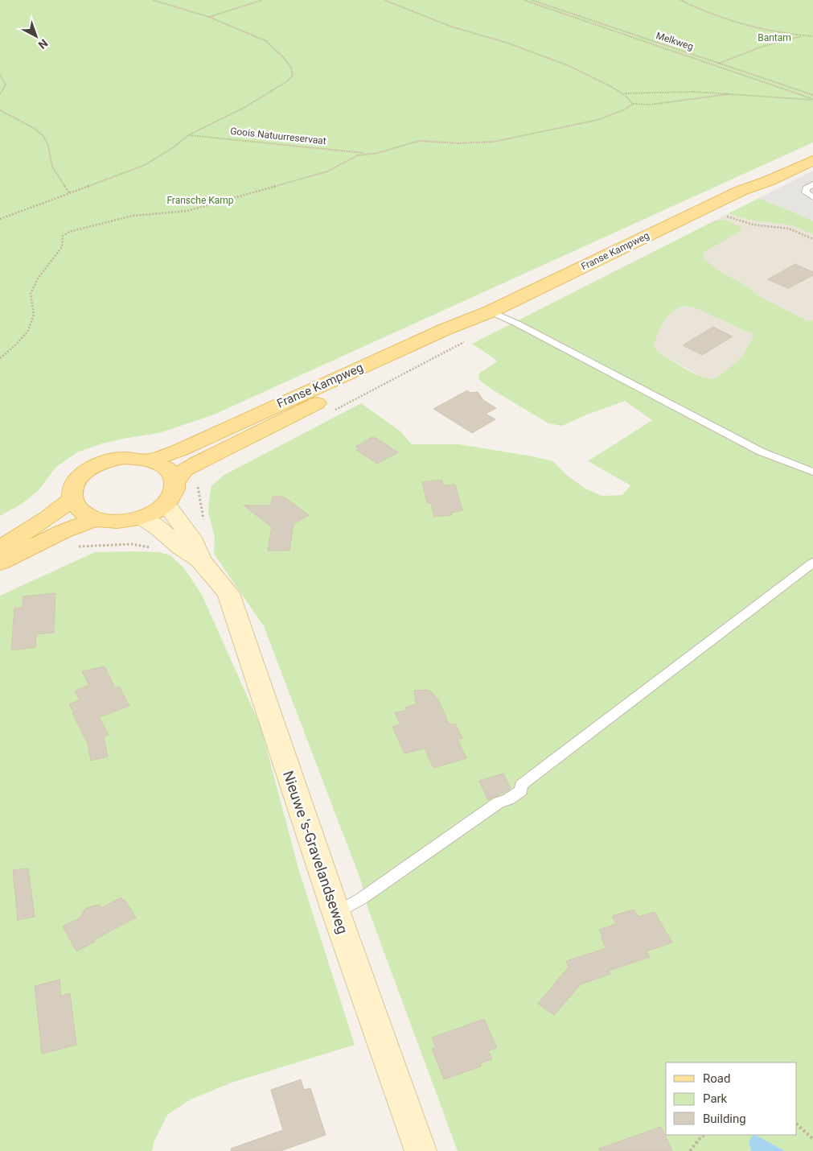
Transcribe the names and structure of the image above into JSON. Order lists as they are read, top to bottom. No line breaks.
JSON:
{"streets":{"main road":["Franse Kampweg","Nieuwe 's-Gravelandseweg"],"path":["Melkweg","Goois Natuurreservaat"]},"crossings":[["Franse Kampweg","Nieuwe 's-Gravelandseweg"]],"parks":["Bantam","Fransche Kamp"],"legend":["Road","Park","Building"],"north":"bottom right"}
